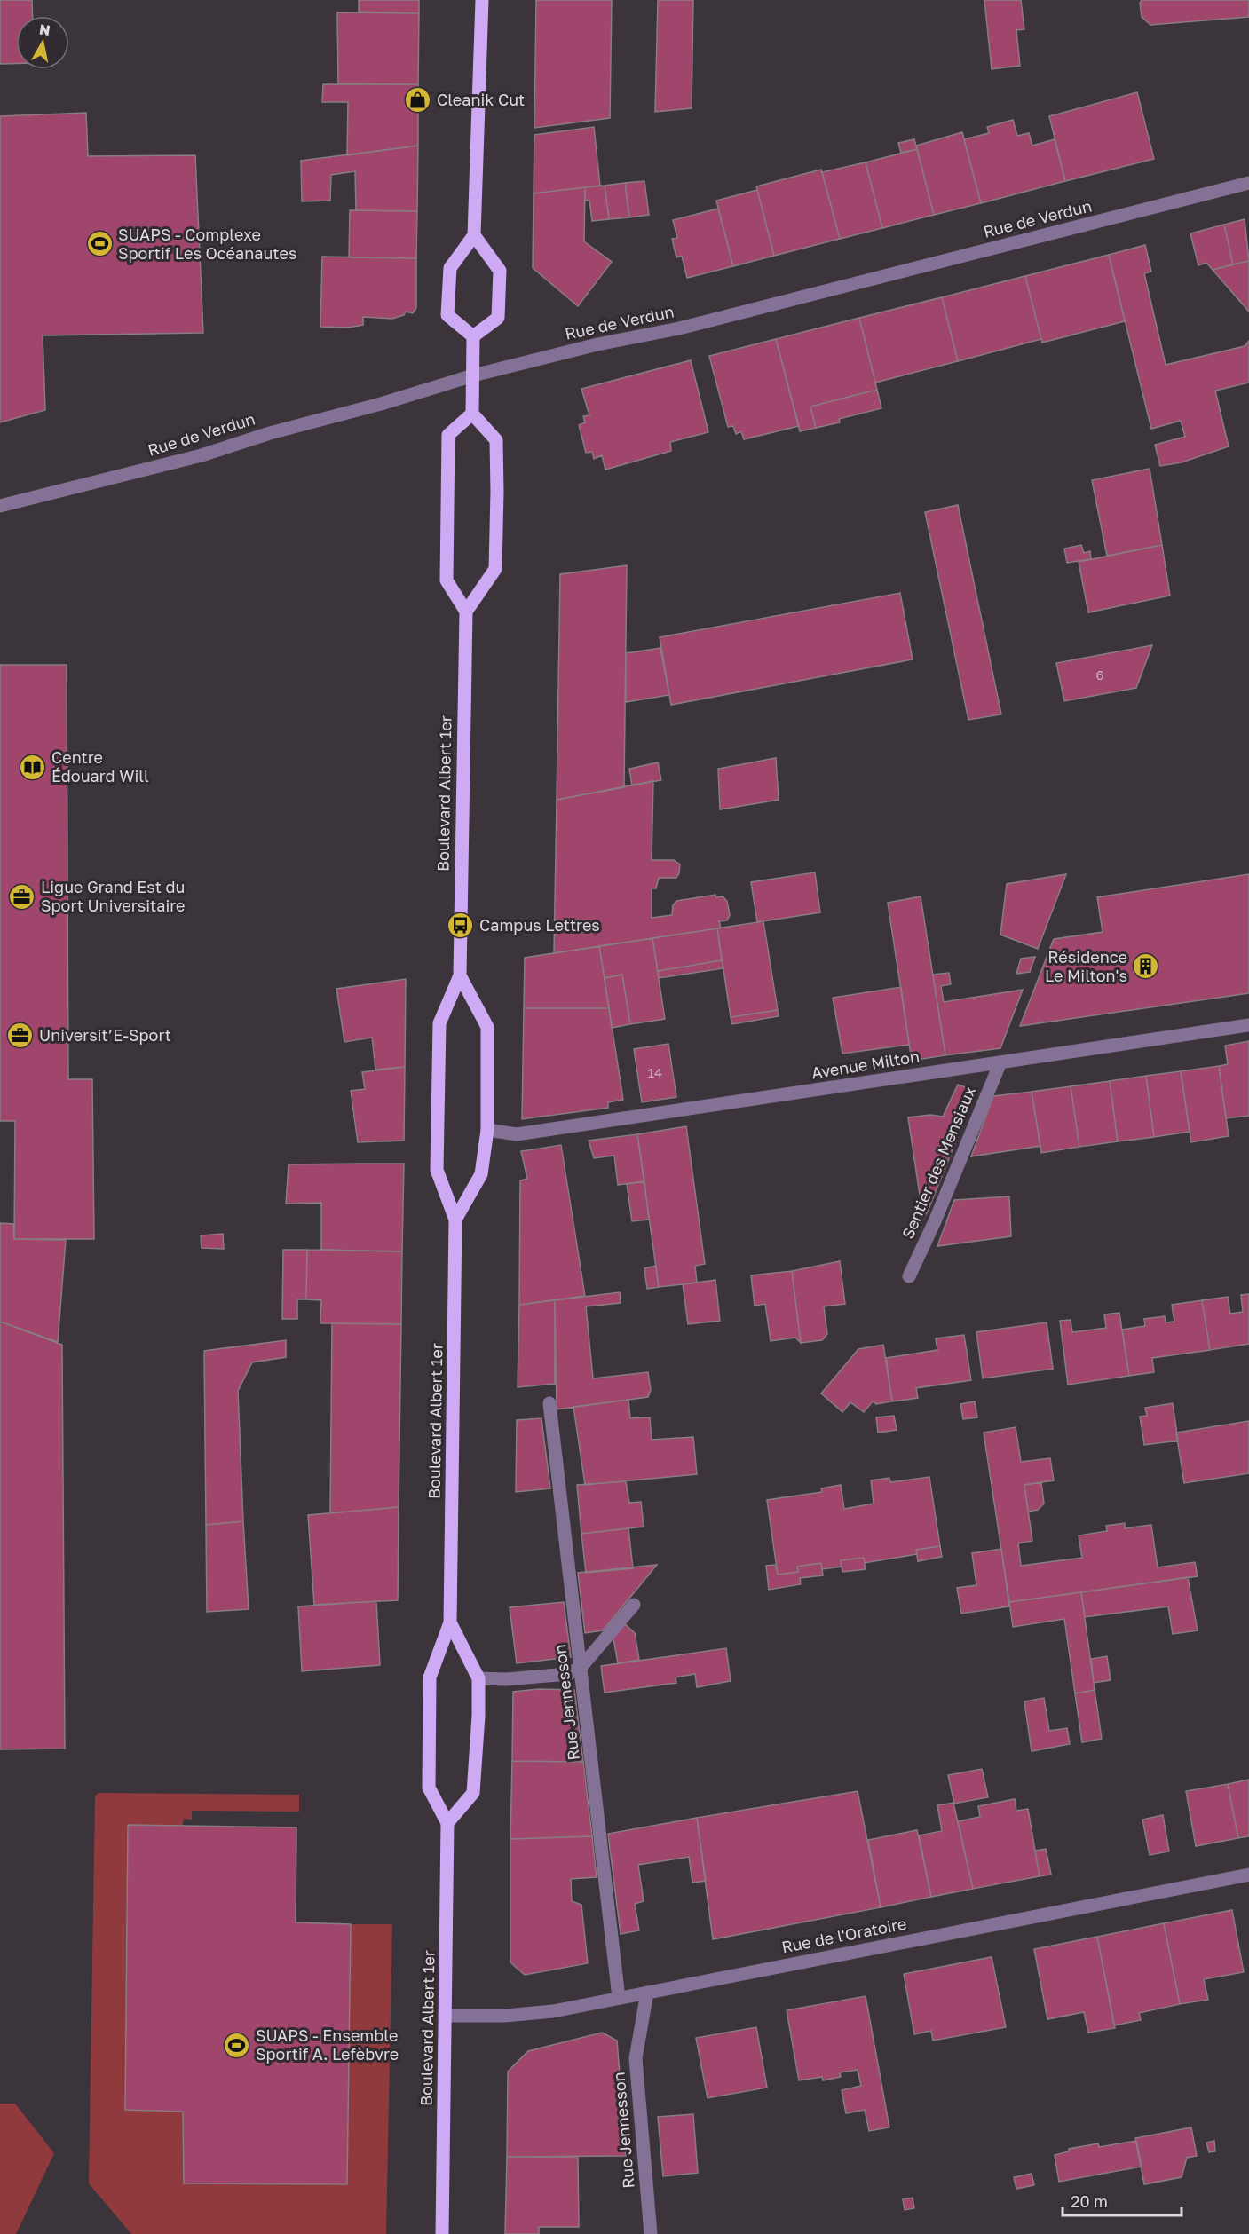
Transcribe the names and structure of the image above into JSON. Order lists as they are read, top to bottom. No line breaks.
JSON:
{"streets":{"main road":["Boulevard Albert 1er"],"street":["Rue de Verdun","Avenue Milton","Sentier des Mensiaux","Rue Jennesson","Rue de l'Oratoire"]},"crossings":[["Boulevard Albert 1er","Avenue Milton"],["Boulevard Albert 1er","Rue de l'Oratoire"],["Avenue Milton","Sentier des Mensiaux"],["Rue Jennesson","Rue de l'Oratoire"]],"places":{"shop":["Cleanik Cut"],"sports":["SUAPS - Complexe Sportif Les Océanautes","SUAPS - Ensemble Sportif A. Lefèbvre"],"library":["Centre Édouard Will"],"office":["Ligue Grand Est du Sport Universitaire","Universit’E-Sport"],"bus stop":["Campus Lettres"],"building":["Résidence Le Milton's"]},"house_numbers":["6","14"],"scale_bar":"20 m","north":"top"}
